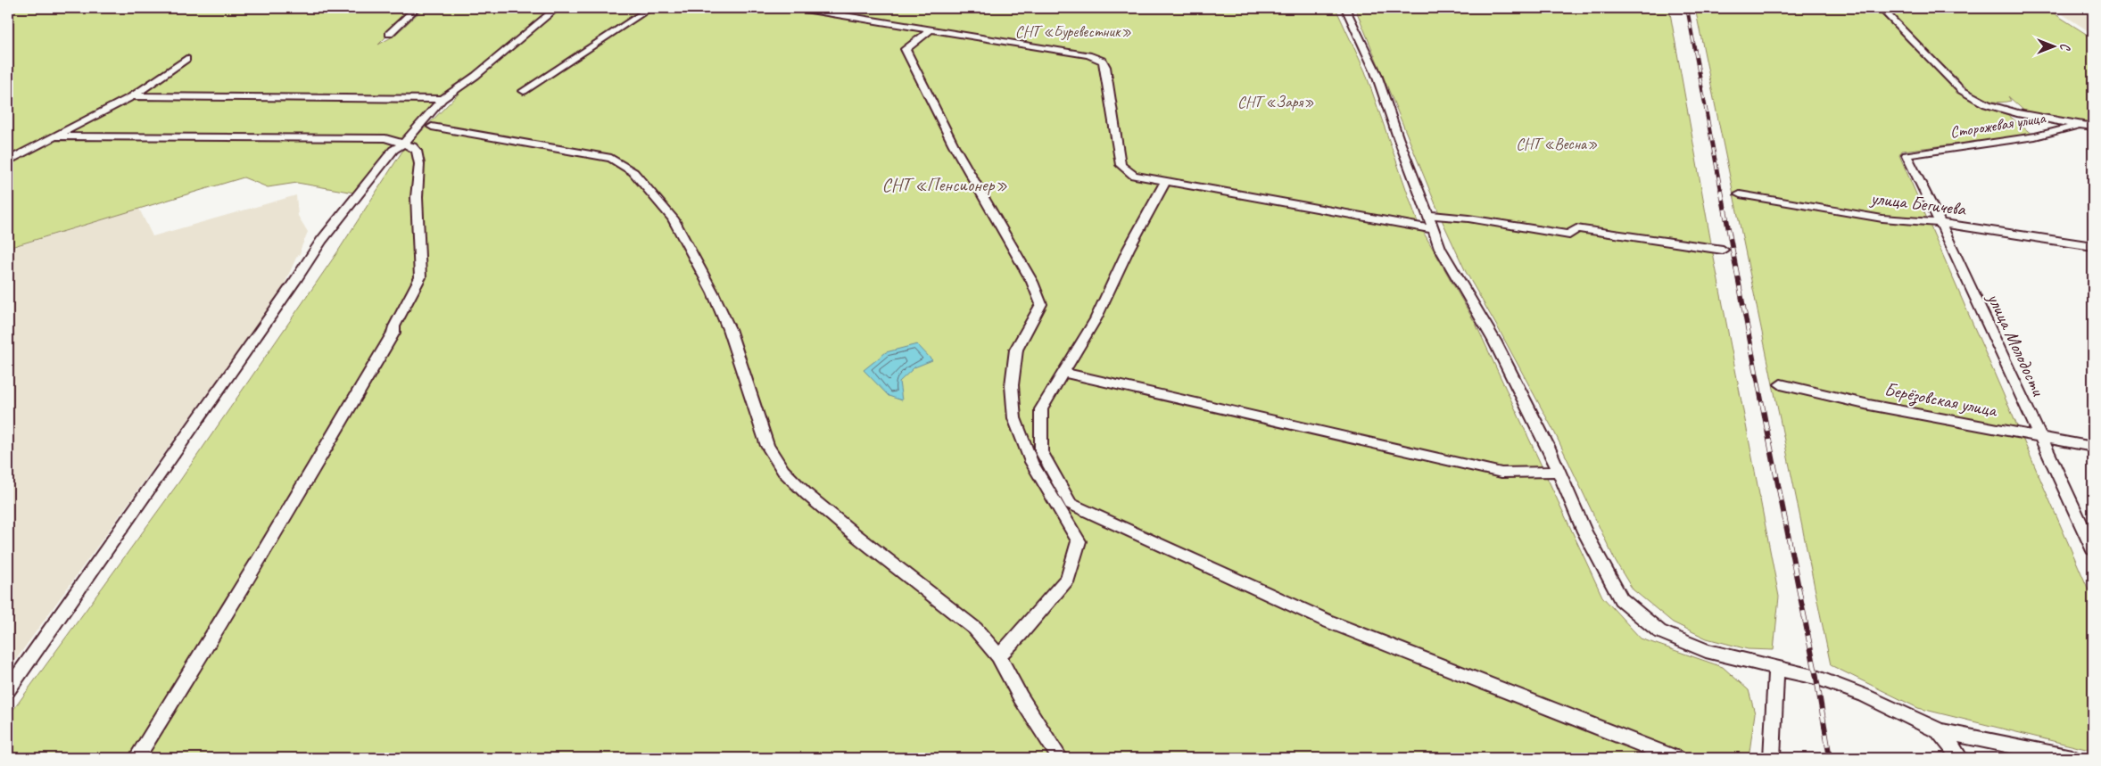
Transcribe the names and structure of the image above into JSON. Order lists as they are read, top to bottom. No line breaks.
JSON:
{"streets":{"street":["Сторожевая улица","улица Бегичева","улица Молодости","Берёзовская улица"]},"crossings":[["Сторожевая улица","улица Молодости"],["улица Бегичева","улица Молодости"],["улица Молодости","Берёзовская улица"]],"parks":["СНТ «Буревестник»","СНТ «Заря»","СНТ «Весна»","СНТ «Пенсионер»"],"north":"right"}
